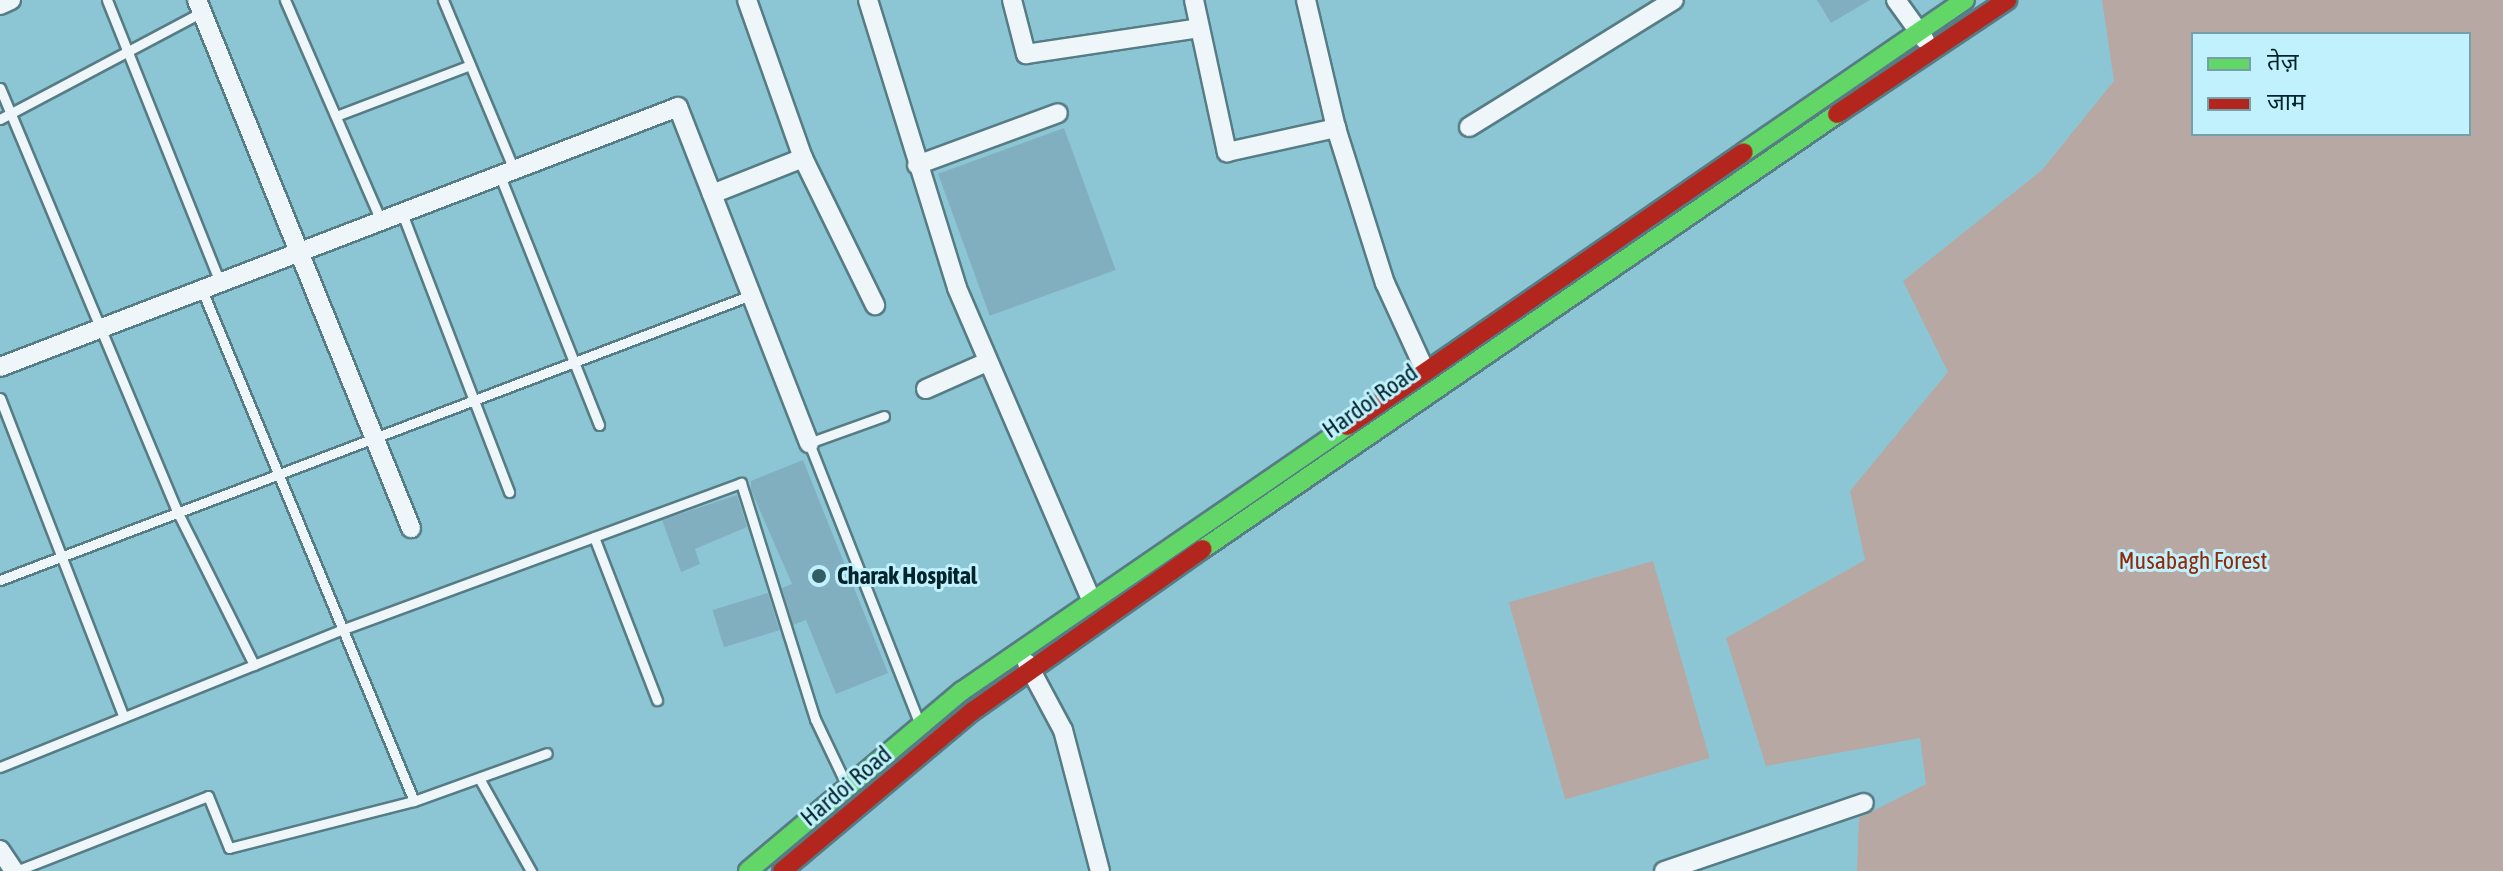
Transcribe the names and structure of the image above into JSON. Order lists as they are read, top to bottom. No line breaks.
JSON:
{"streets":{"main road":["Hardoi Road"]},"parks":["Musabagh Forest"],"places":["Charak Hospital"],"legend":["तेज़","जाम"]}
